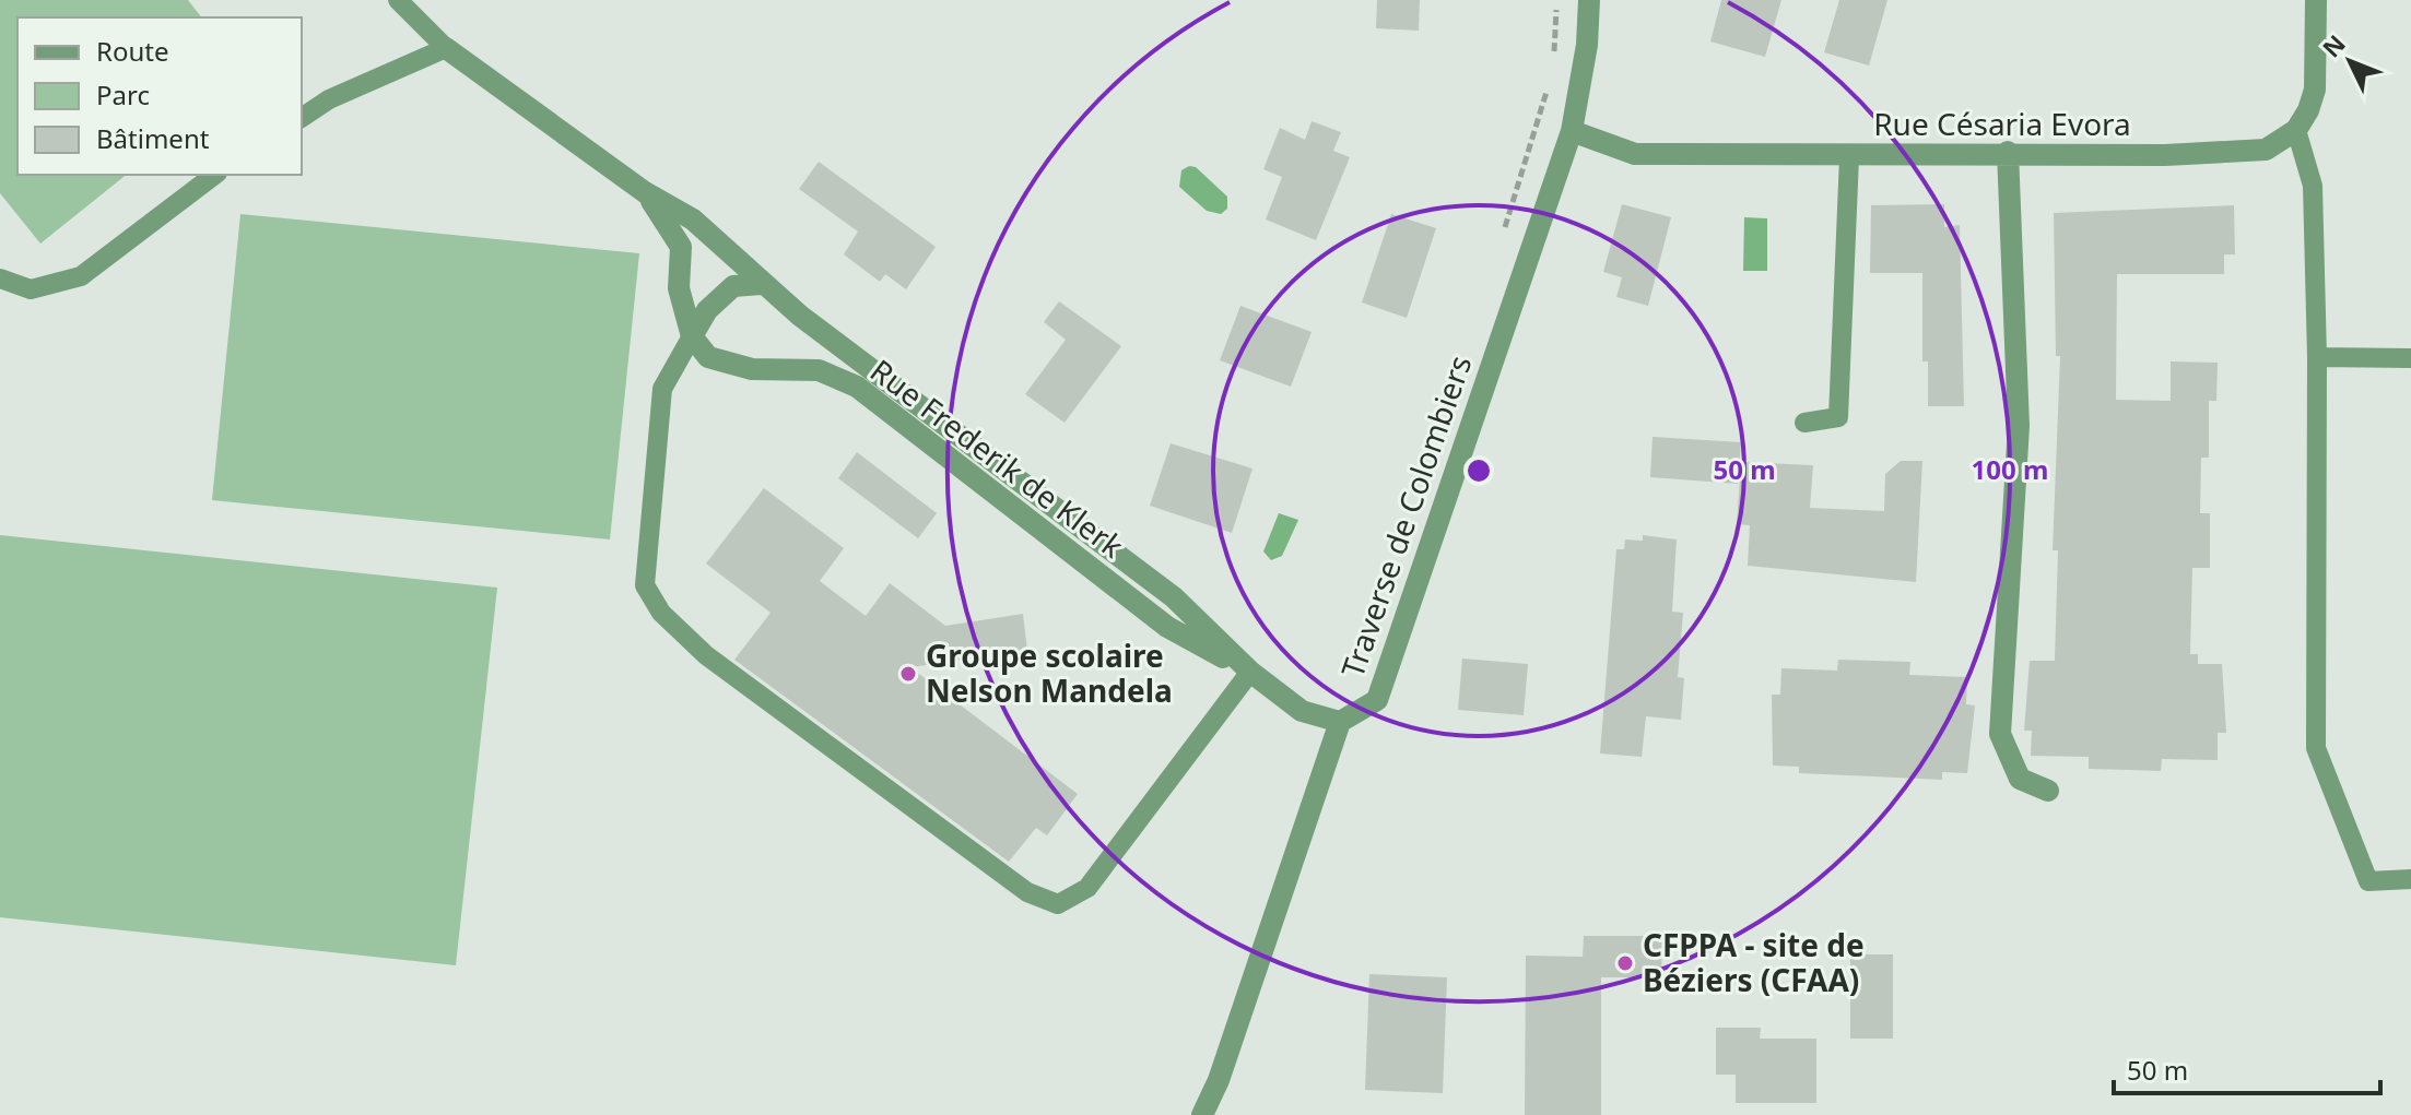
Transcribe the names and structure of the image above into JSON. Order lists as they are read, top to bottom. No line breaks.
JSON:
{"streets":{"street":["Rue Césaria Evora","Rue Frederik de Klerk","Traverse de Colombiers"]},"crossings":[["Rue Césaria Evora","Traverse de Colombiers"],["Rue Frederik de Klerk","Traverse de Colombiers"]],"places":["Groupe scolaire Nelson Mandela","CFPPA - site de Béziers (CFAA)"],"legend":["Route","Parc","Bâtiment"],"scale_bar":"50 m","north":"top left","rings":["50 m","100 m"]}
